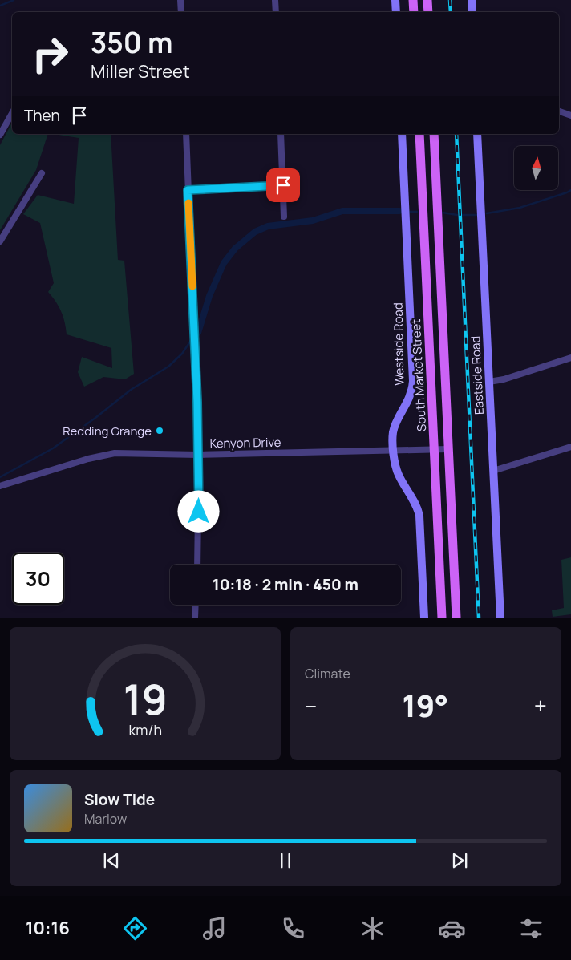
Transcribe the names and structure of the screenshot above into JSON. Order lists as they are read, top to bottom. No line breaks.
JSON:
{"streets":{"main road":["South Market Street"],"street":["Westside Road","Eastside Road","Kenyon Drive"]},"crossings":[["Westside Road","Kenyon Drive"],["South Market Street","Kenyon Drive"]],"places":["Redding Grange"],"north":"top","page":{"turn":["350 m","Miller Street"],"then":"Then","limit":"30","trip":"10:18 · 2 min · 450 m","tile":"Climate","heat":["−","19°","+"],"song":["Slow Tide","Marlow"],"tabs":"10:16","gauge":["19","km/h"]}}
